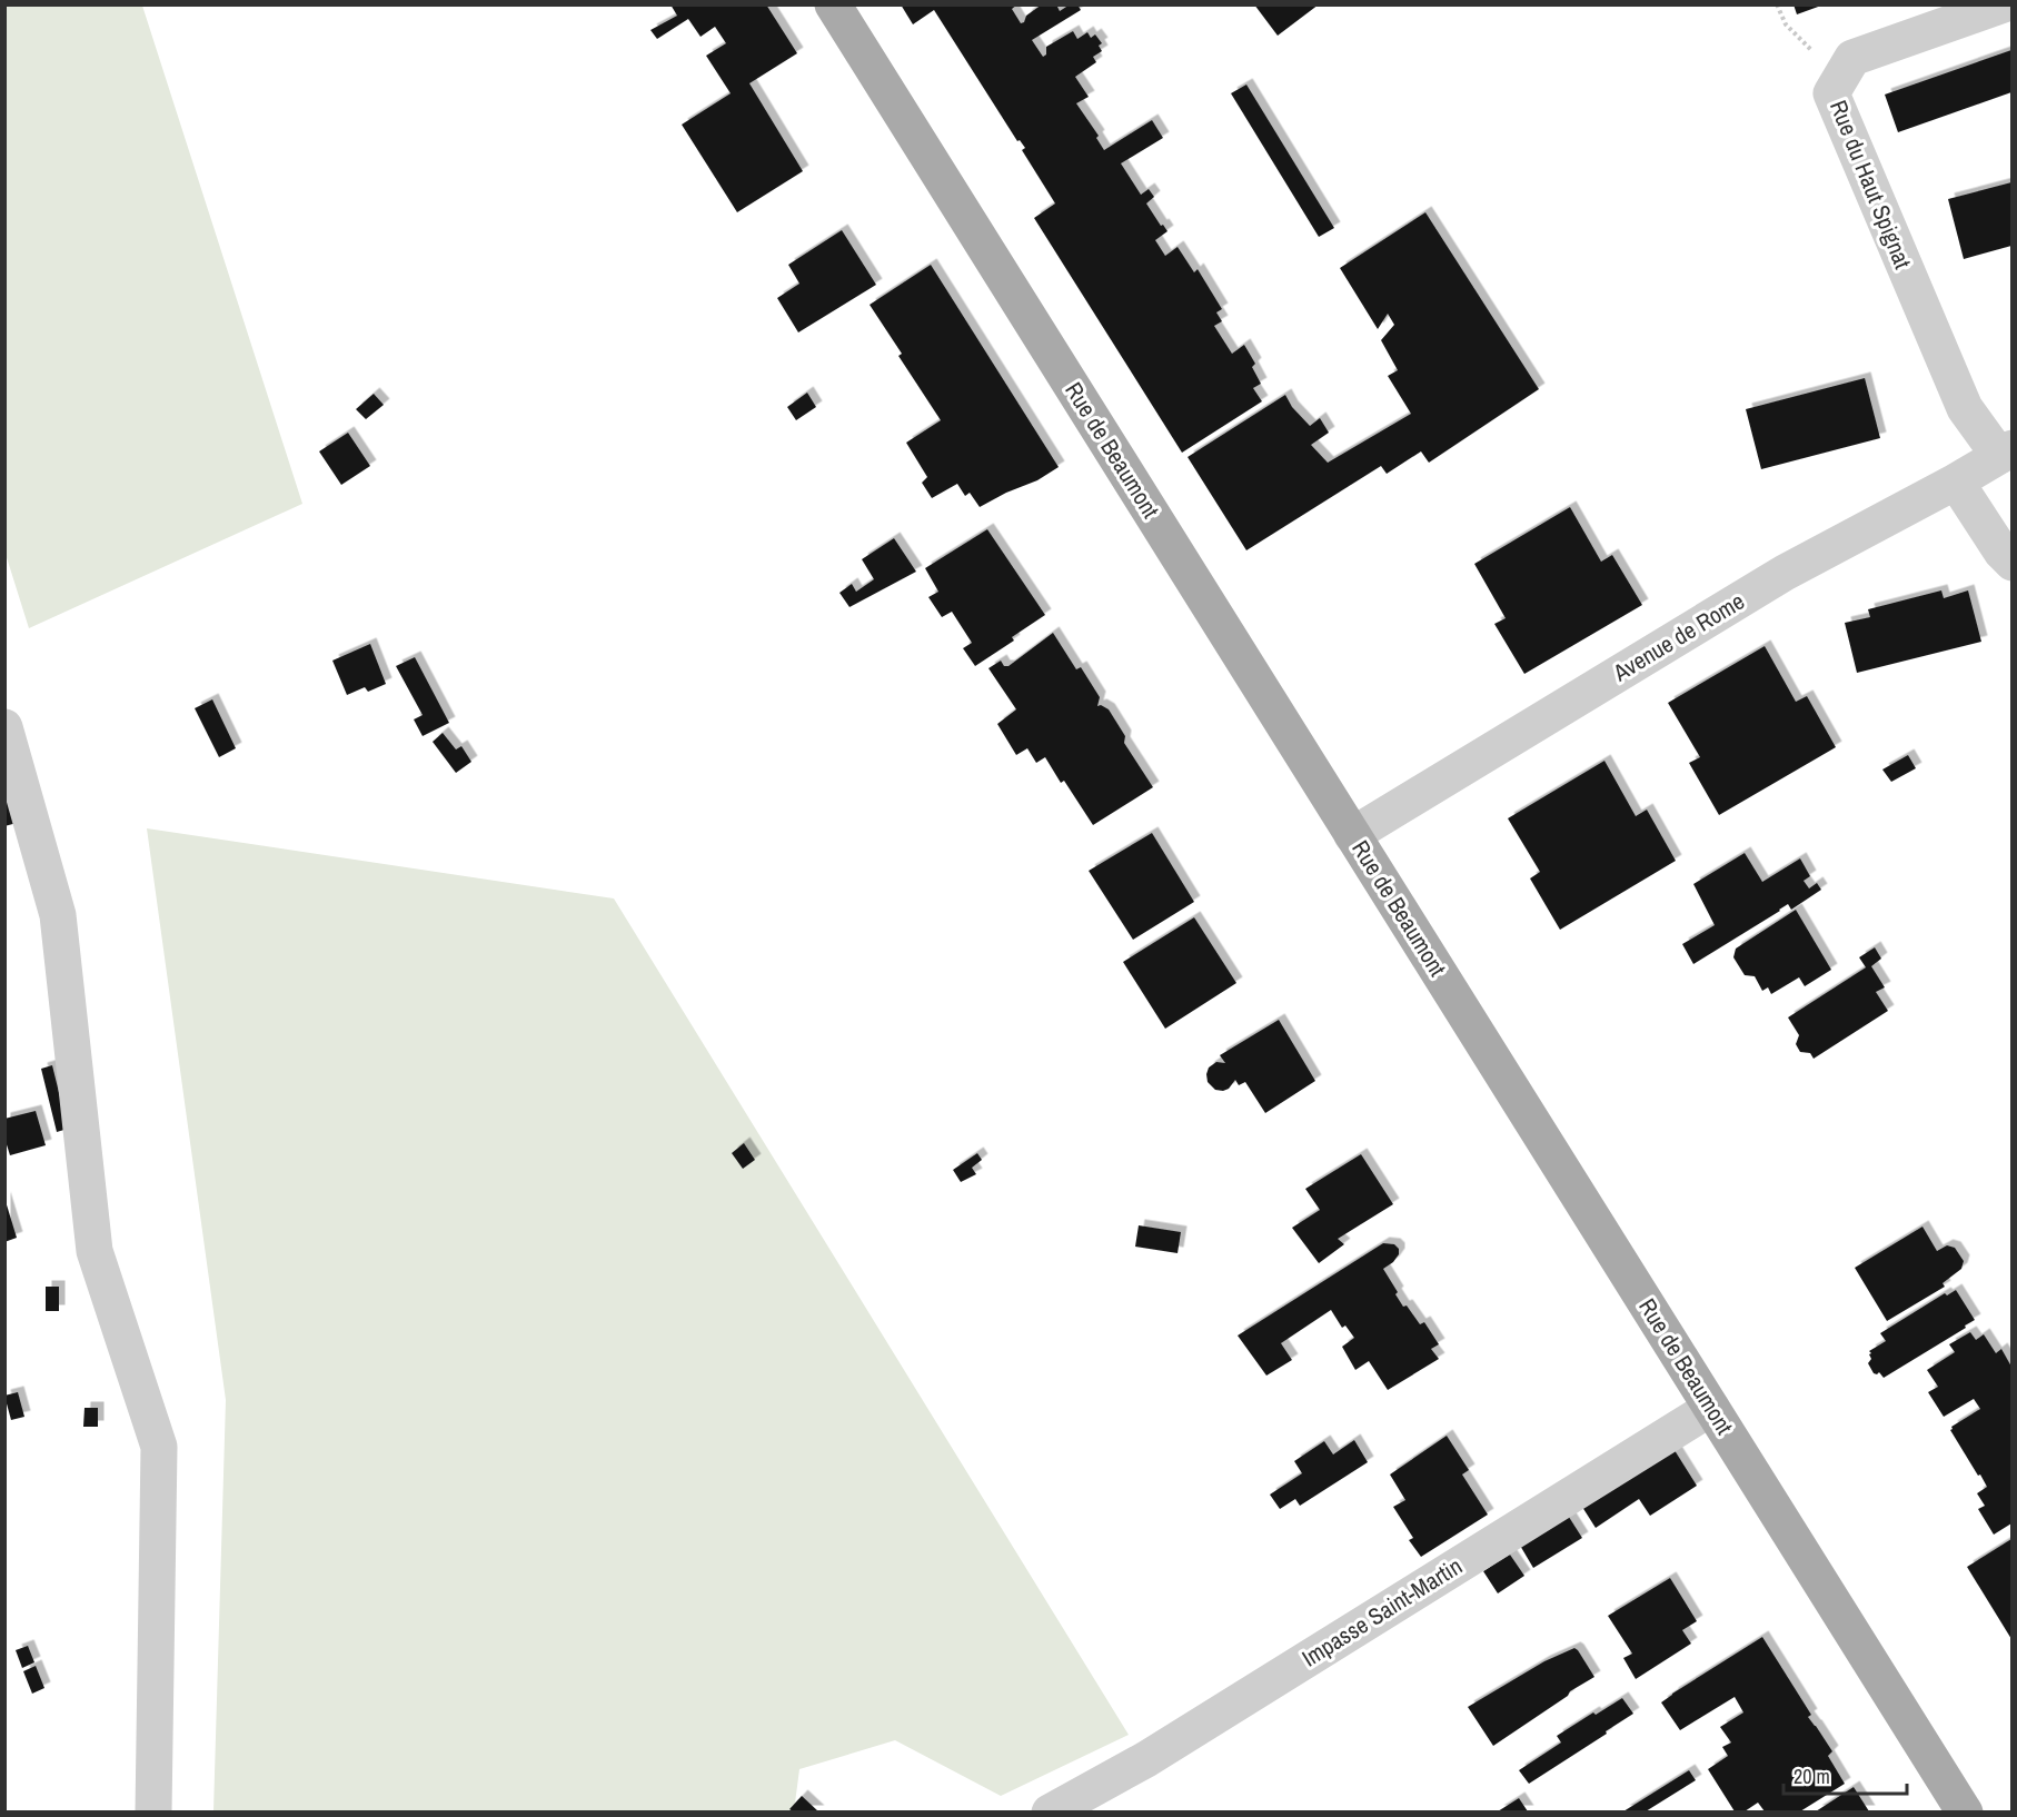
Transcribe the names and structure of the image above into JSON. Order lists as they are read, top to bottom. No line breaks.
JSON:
{"streets":{"main road":["Rue de Beaumont"],"street":["Rue du Haut Spignat","Avenue de Rome","Impasse Saint-Martin"]},"crossings":[["Rue du Haut Spignat","Avenue de Rome"],["Rue de Beaumont","Avenue de Rome"],["Rue de Beaumont","Impasse Saint-Martin"]],"scale_bar":"20 m"}
